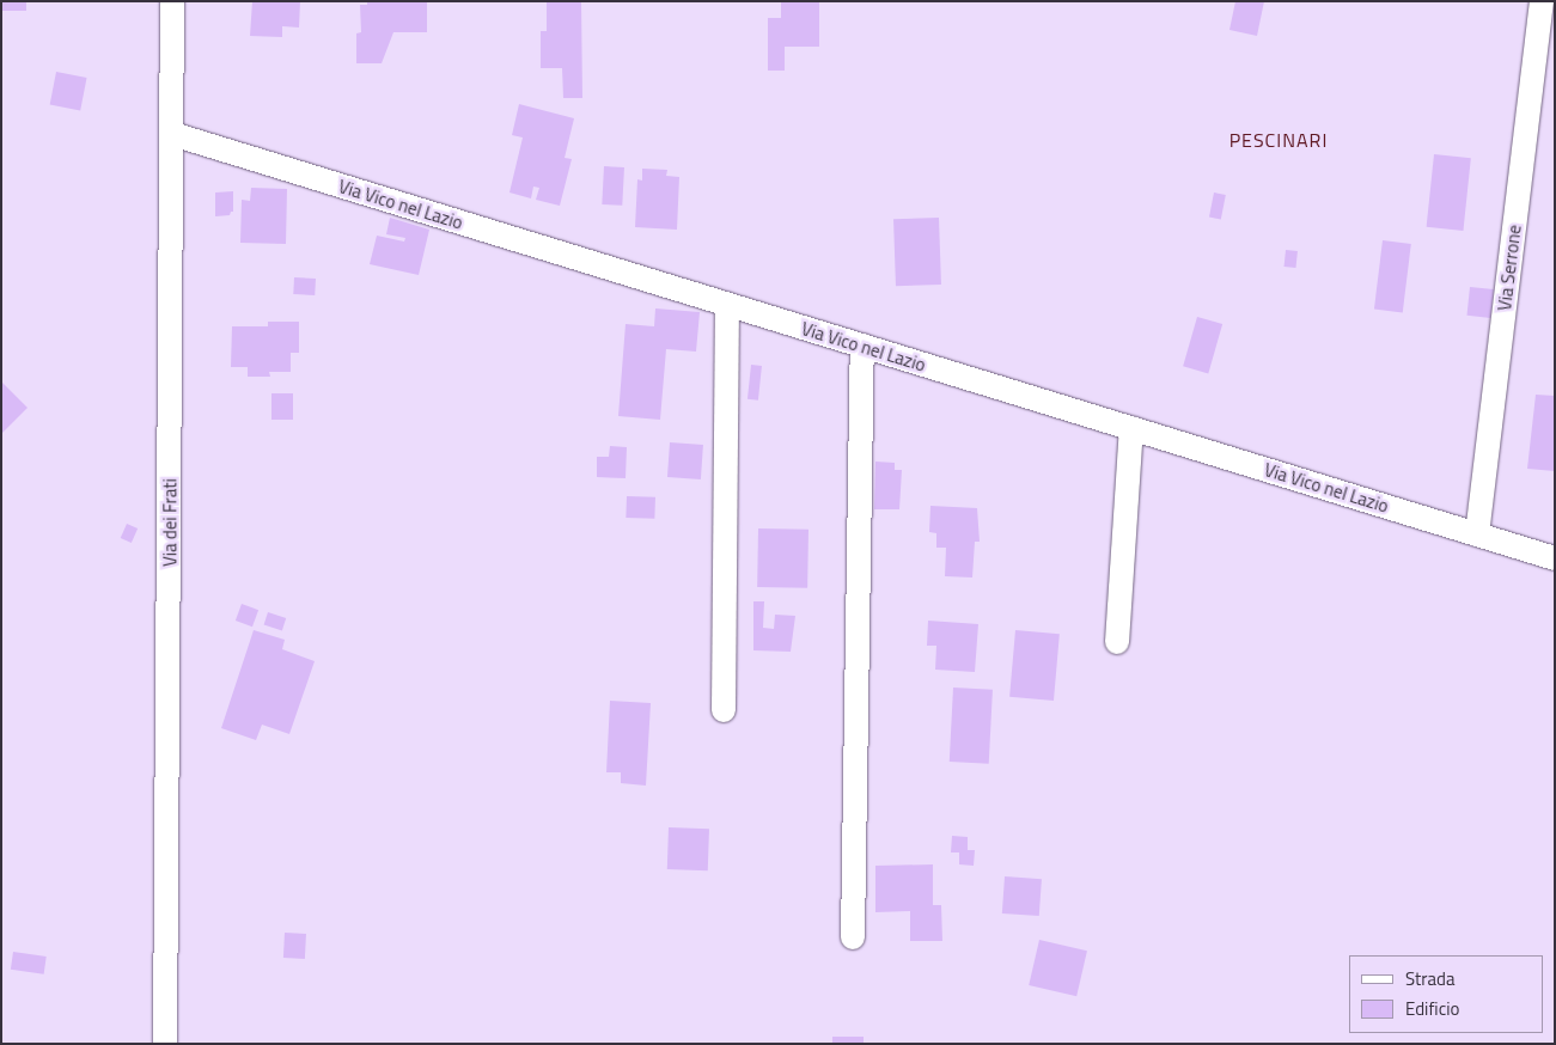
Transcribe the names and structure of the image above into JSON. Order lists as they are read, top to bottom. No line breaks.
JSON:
{"streets":{"street":["Via Vico nel Lazio","Via Serrone","Via dei Frati"]},"crossings":[["Via Vico nel Lazio","Via Serrone"],["Via Vico nel Lazio","Via dei Frati"]],"districts":["PESCINARI"],"legend":["Strada","Edificio"]}
